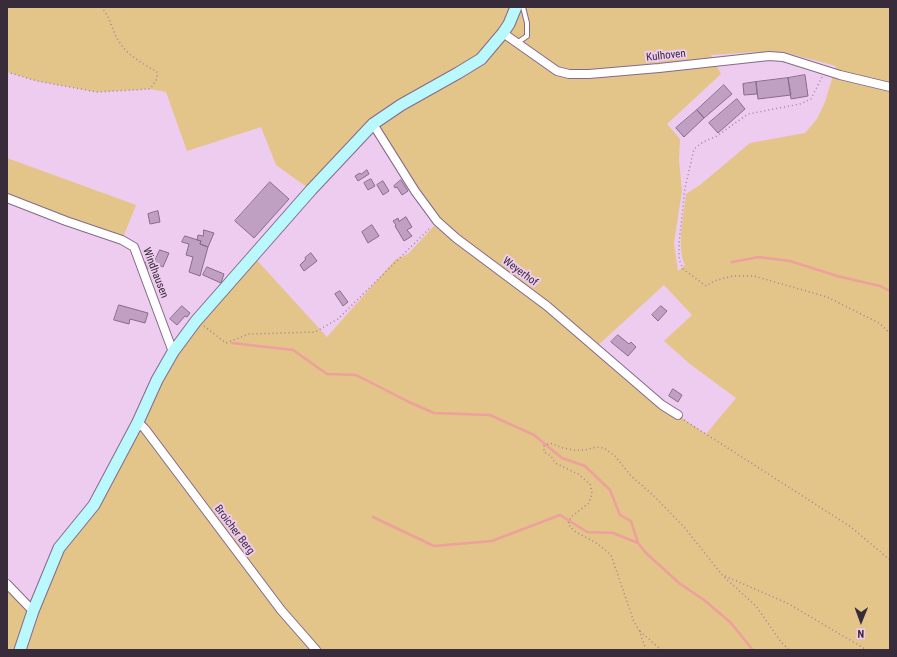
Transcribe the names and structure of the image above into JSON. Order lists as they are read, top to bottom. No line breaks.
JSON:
{"streets":{"street":["Kulhoven","Weyerhof","Windhausen","Broicher Berg"]},"north":"bottom"}
